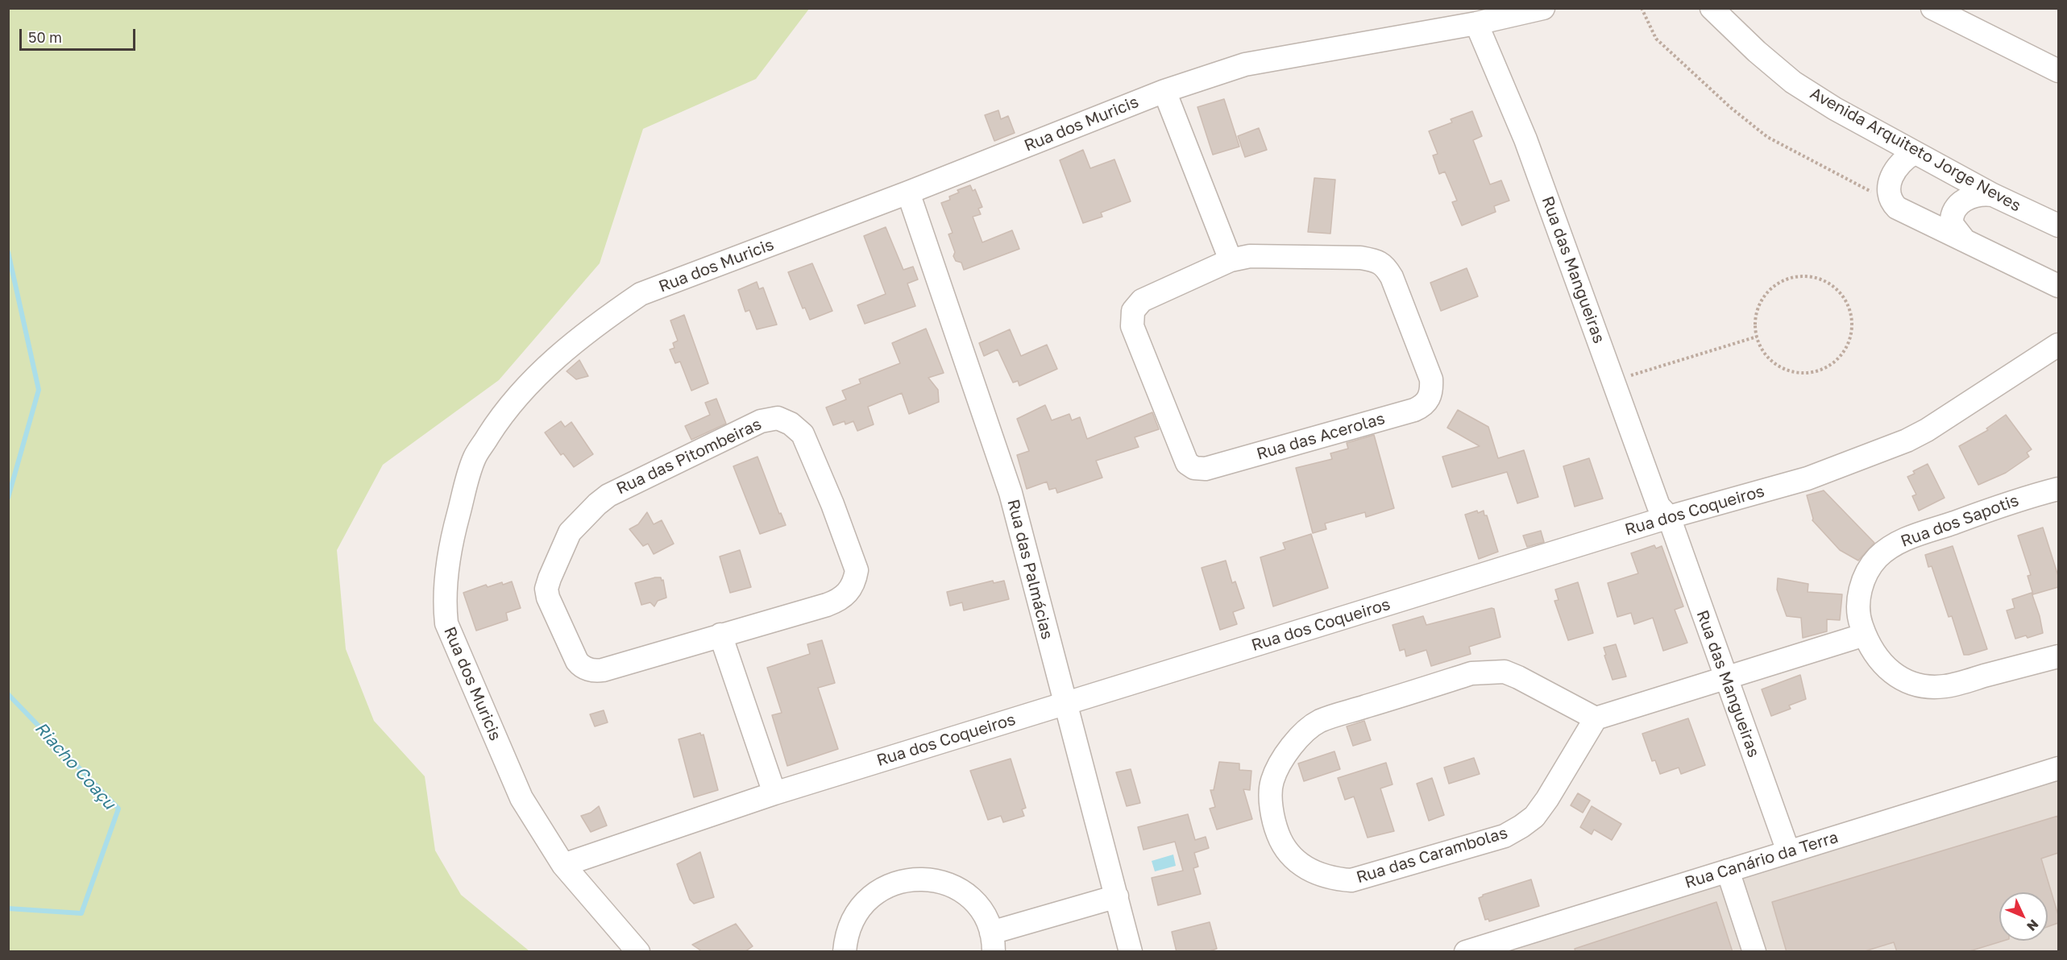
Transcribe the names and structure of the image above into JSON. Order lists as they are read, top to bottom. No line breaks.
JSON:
{"streets":{"street":["Rua dos Muricis","Avenida Arquiteto Jorge Neves","Rua das Mangueiras","Rua das Acerolas","Rua das Pitombeiras","Rua dos Coqueiros","Rua dos Sapotis","Rua das Palmácias","Rua das Carambolas","Rua Canário da Terra"]},"crossings":[["Rua dos Muricis","Rua das Mangueiras"],["Rua dos Muricis","Rua dos Coqueiros"],["Rua dos Muricis","Rua das Palmácias"],["Rua das Mangueiras","Rua dos Coqueiros"],["Rua das Mangueiras","Rua Canário da Terra"],["Rua dos Coqueiros","Rua das Palmácias"]],"water":["Riacho Coaçu"],"scale_bar":"50 m","north":"bottom right"}
